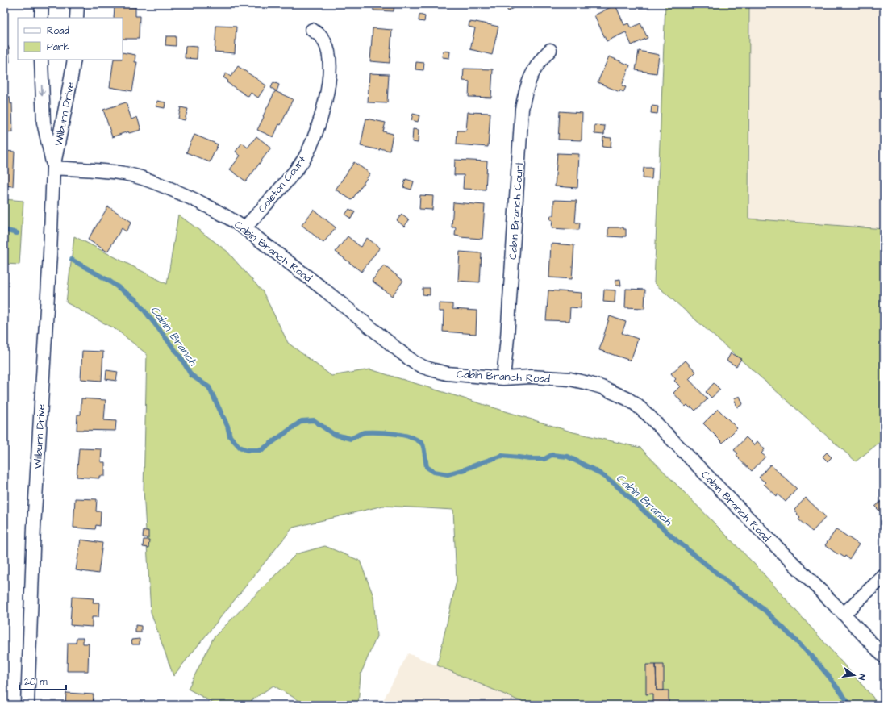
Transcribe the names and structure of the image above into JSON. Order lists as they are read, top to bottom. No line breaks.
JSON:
{"streets":{"street":["Wilburn Drive","Coleton Court","Cabin Branch Court","Cabin Branch Road"]},"crossings":[["Wilburn Drive","Cabin Branch Road"],["Coleton Court","Cabin Branch Road"],["Cabin Branch Court","Cabin Branch Road"]],"water":["Cabin Branch"],"legend":["Road","Park"],"scale_bar":"20 m","north":"right"}
